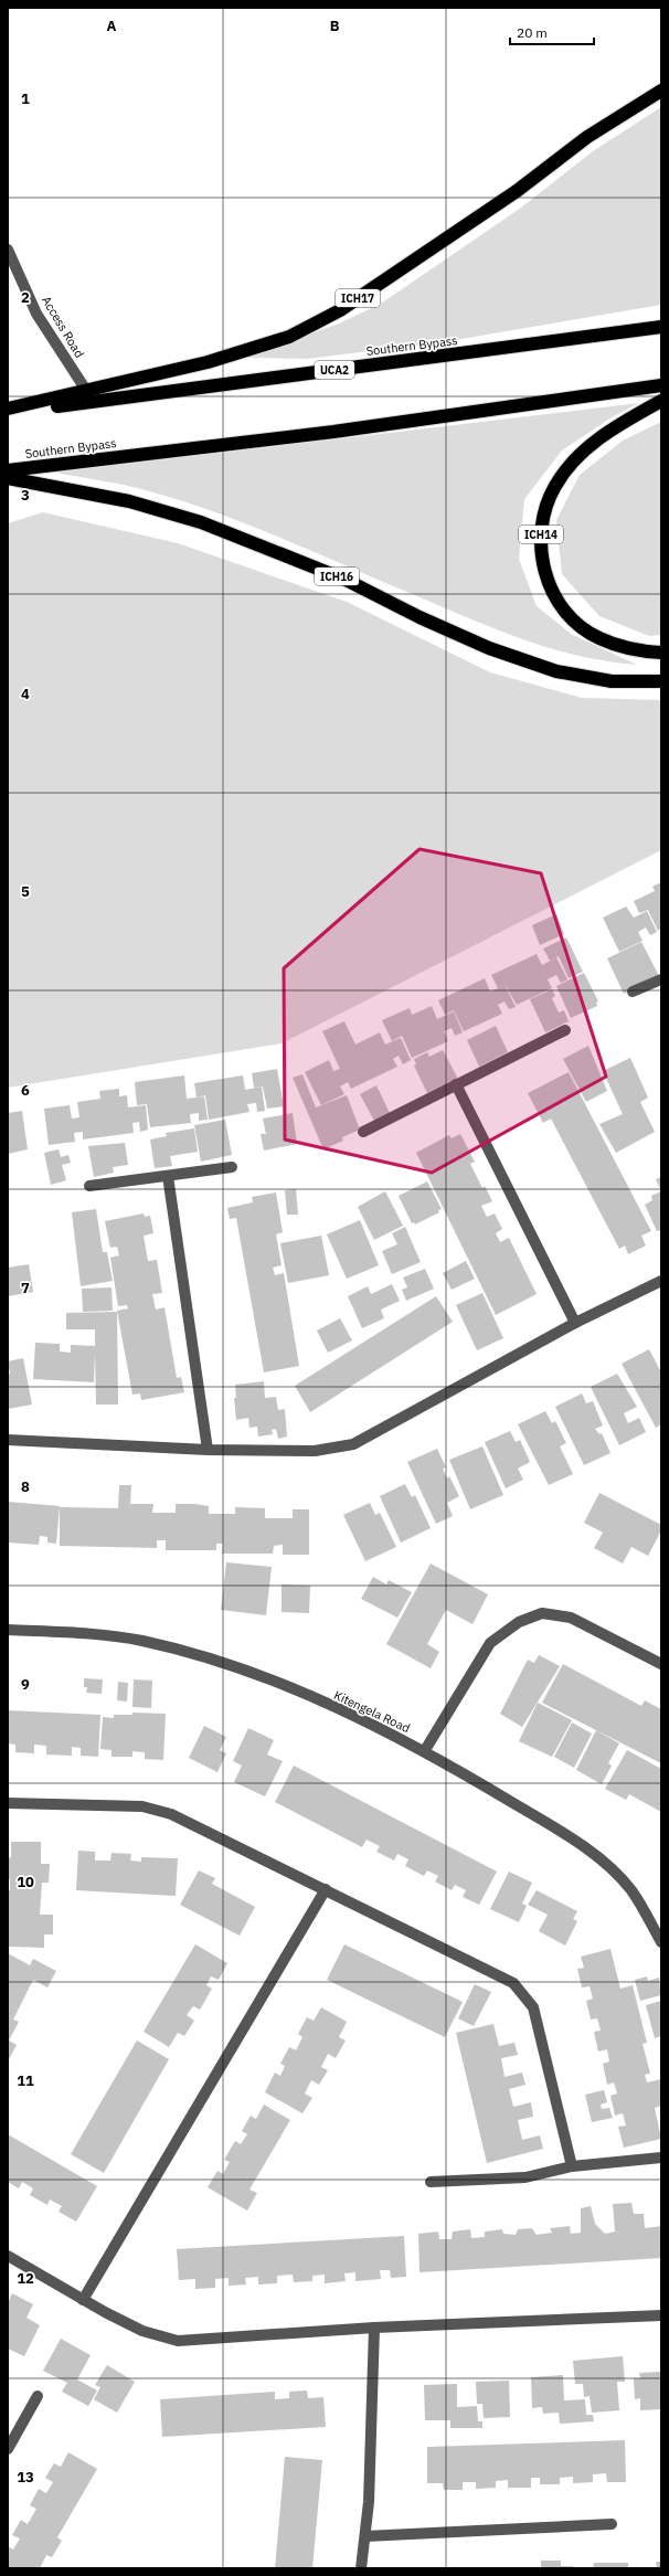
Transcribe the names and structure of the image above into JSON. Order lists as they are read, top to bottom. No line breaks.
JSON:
{"streets":{"highway":["ICH17","Southern Bypass","UCA2","ICH14","ICH16"],"street":["Access Road","Kitengela Road"]},"crossings":[["ICH17","Access Road"]],"scale_bar":"20 m","grid":{"columns":["A","B"],"rows":["1","2","3","4","5","6","7","8","9","10","11","12","13"]}}
